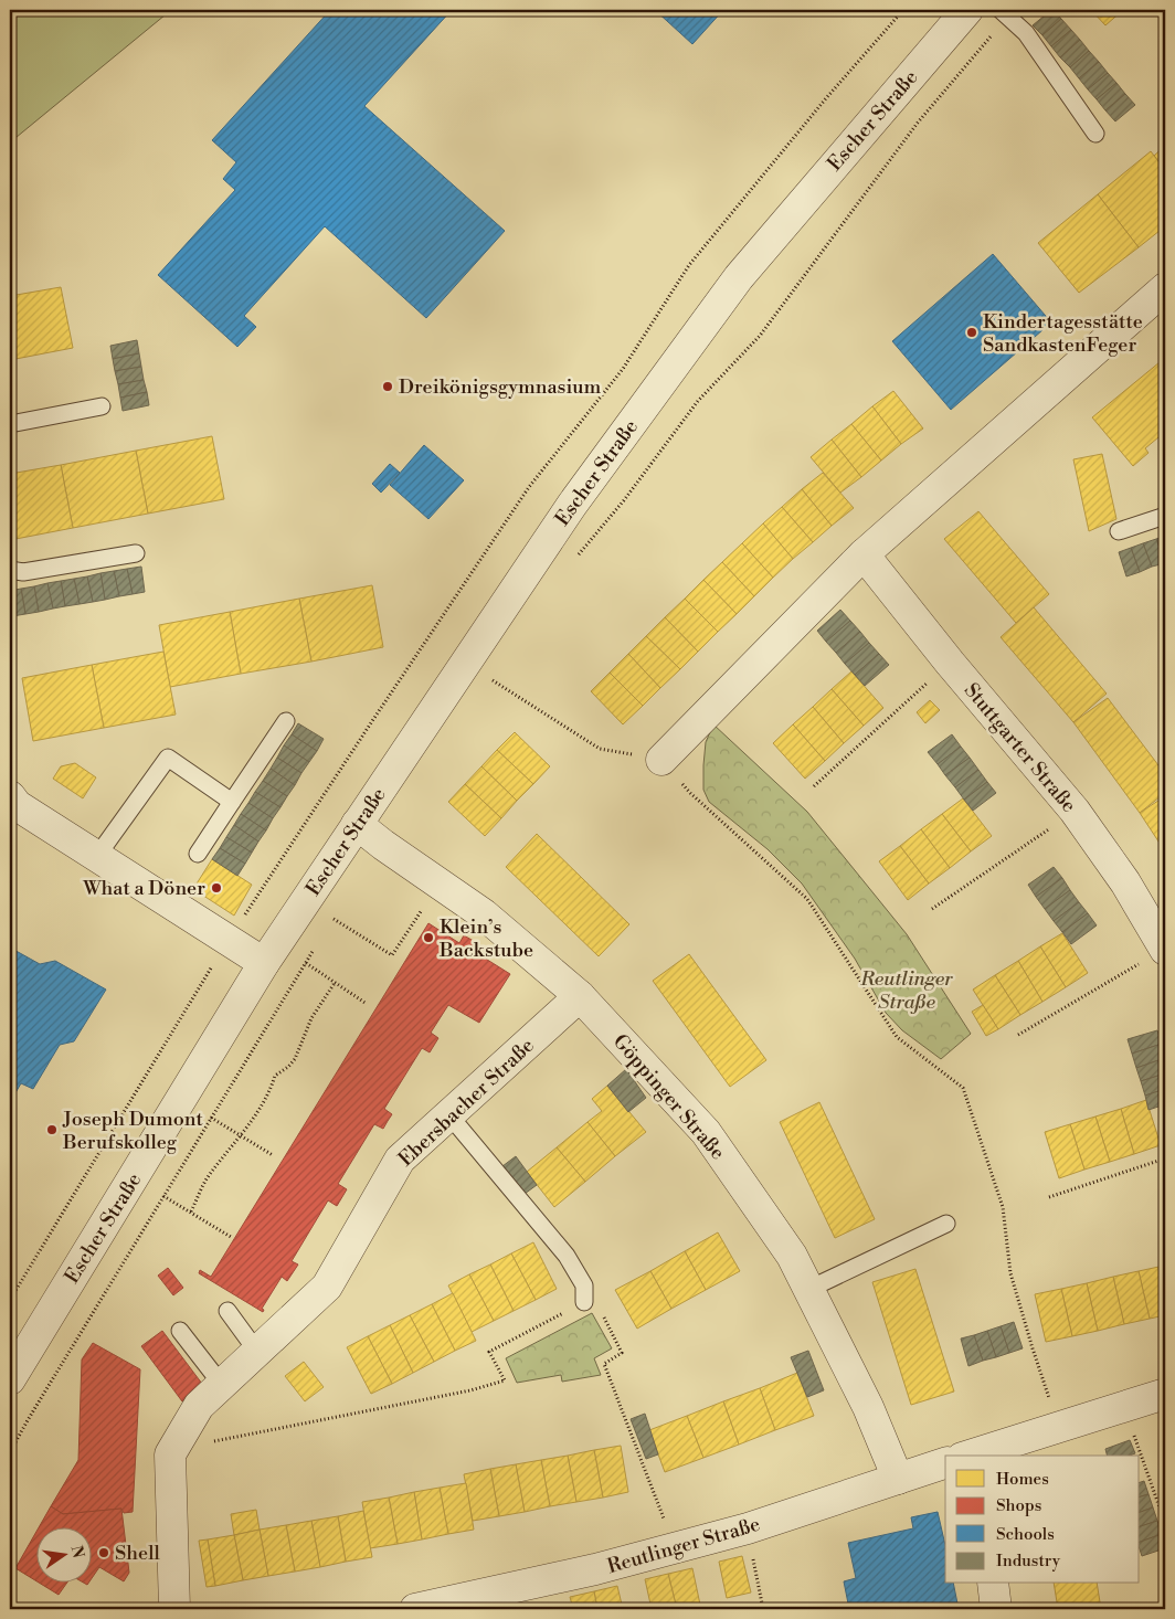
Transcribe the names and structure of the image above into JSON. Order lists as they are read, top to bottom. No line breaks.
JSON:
{"streets":{"street":["Escher Straße","Stuttgarter Straße","Göppinger Straße","Ebersbacher Straße","Reutlinger Straße"]},"crossings":[["Escher Straße","Göppinger Straße"],["Göppinger Straße","Ebersbacher Straße"],["Göppinger Straße","Reutlinger Straße"]],"parks":["Reutlinger Straße"],"places":["Kindertagesstätte SandkastenFeger","Dreikönigsgymnasium","What a Döner","Klein’s Backstube","Joseph Dumont Berufskolleg","Shell"],"legend":["Homes","Shops","Schools","Industry"],"north":"right"}
